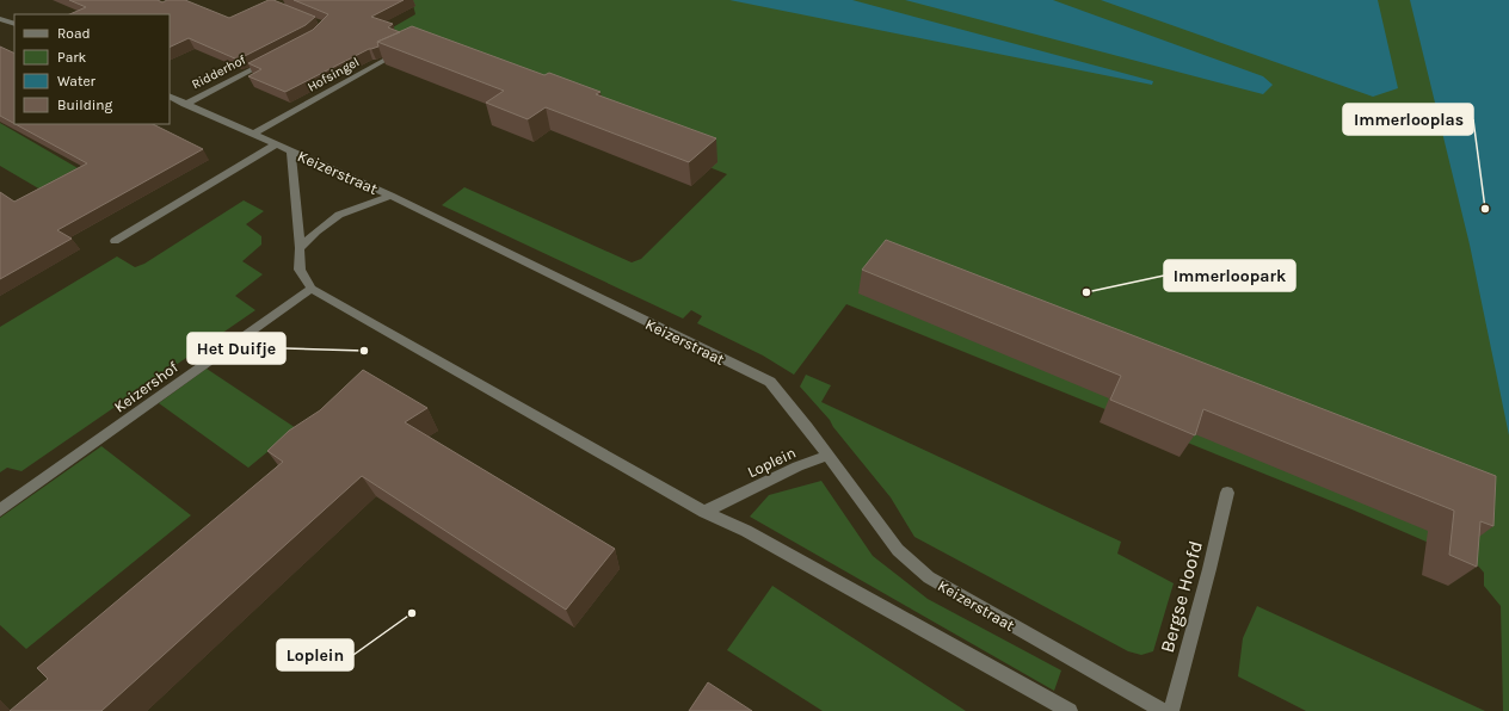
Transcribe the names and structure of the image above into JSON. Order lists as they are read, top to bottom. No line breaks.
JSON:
{"streets":{"street":["Ridderhof","Hofsingel","Keizerstraat","Keizershof","Loplein","Bergse Hoofd"]},"crossings":[["Keizerstraat","Keizershof"],["Keizerstraat","Loplein"]],"places":["Immerlooplas","Immerloopark","Het Duifje","Loplein"],"legend":["Road","Park","Water","Building"]}
